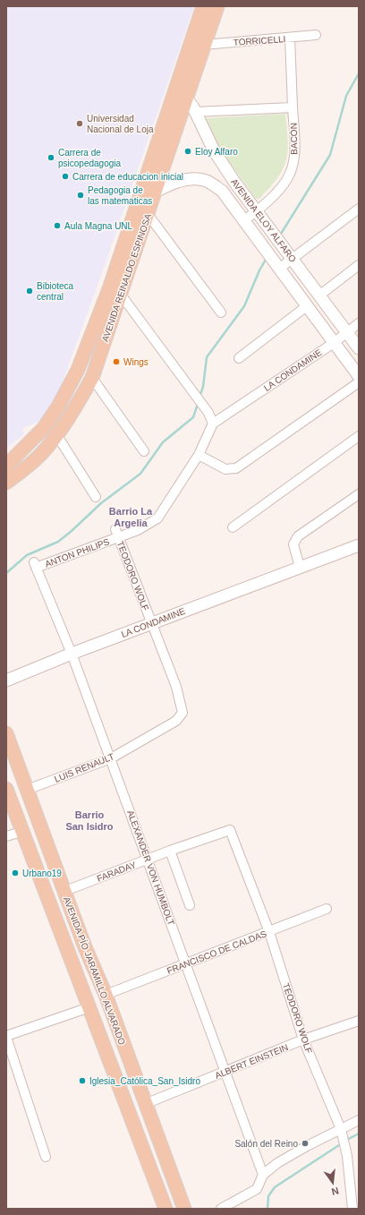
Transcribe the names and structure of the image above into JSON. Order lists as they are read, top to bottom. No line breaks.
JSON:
{"streets":{"main road":["AVENIDA REINALDO ESPINOSA","AVENIDA PÍO JARAMILLO ALVARADO"],"street":["TORRICELLI","BACÓN","AVENIDA ELOY ALFARO","LA CONDAMINE","ANTON PHILIPS","TEODORO WOLF","LUIS RENAULT","ALEXANDER VON HUMBOLT","FARADAY","FRANCISCO DE CALDAS","ALBERT EINSTEIN"]},"crossings":[["TORRICELLI","BACÓN"],["TORRICELLI","AVENIDA REINALDO ESPINOSA"],["BACÓN","AVENIDA ELOY ALFARO"],["AVENIDA ELOY ALFARO","AVENIDA REINALDO ESPINOSA"],["AVENIDA ELOY ALFARO","LA CONDAMINE"],["LA CONDAMINE","TEODORO WOLF"],["LA CONDAMINE","ALEXANDER VON HUMBOLT"],["ANTON PHILIPS","TEODORO WOLF"],["ANTON PHILIPS","ALEXANDER VON HUMBOLT"],["TEODORO WOLF","LUIS RENAULT"],["TEODORO WOLF","FARADAY"],["TEODORO WOLF","FRANCISCO DE CALDAS"],["TEODORO WOLF","ALBERT EINSTEIN"],["LUIS RENAULT","ALEXANDER VON HUMBOLT"],["LUIS RENAULT","AVENIDA PÍO JARAMILLO ALVARADO"],["ALEXANDER VON HUMBOLT","FARADAY"],["ALEXANDER VON HUMBOLT","FRANCISCO DE CALDAS"],["ALEXANDER VON HUMBOLT","ALBERT EINSTEIN"],["FARADAY","AVENIDA PÍO JARAMILLO ALVARADO"],["FRANCISCO DE CALDAS","AVENIDA PÍO JARAMILLO ALVARADO"],["AVENIDA PÍO JARAMILLO ALVARADO","ALBERT EINSTEIN"]],"districts":["Barrio La Argelia","Barrio San Isidro"],"places":["Universidad Nacional de Loja","Eloy Alfaro","Carrera de psicopedagogia","Carrera de educacion inicial","Pedagogia de las matematicas","Aula Magna UNL","Bibioteca central","Wings","Urbano19","Iglesia_Católica_San_Isidro","Salón del Reino"],"north":"bottom"}
